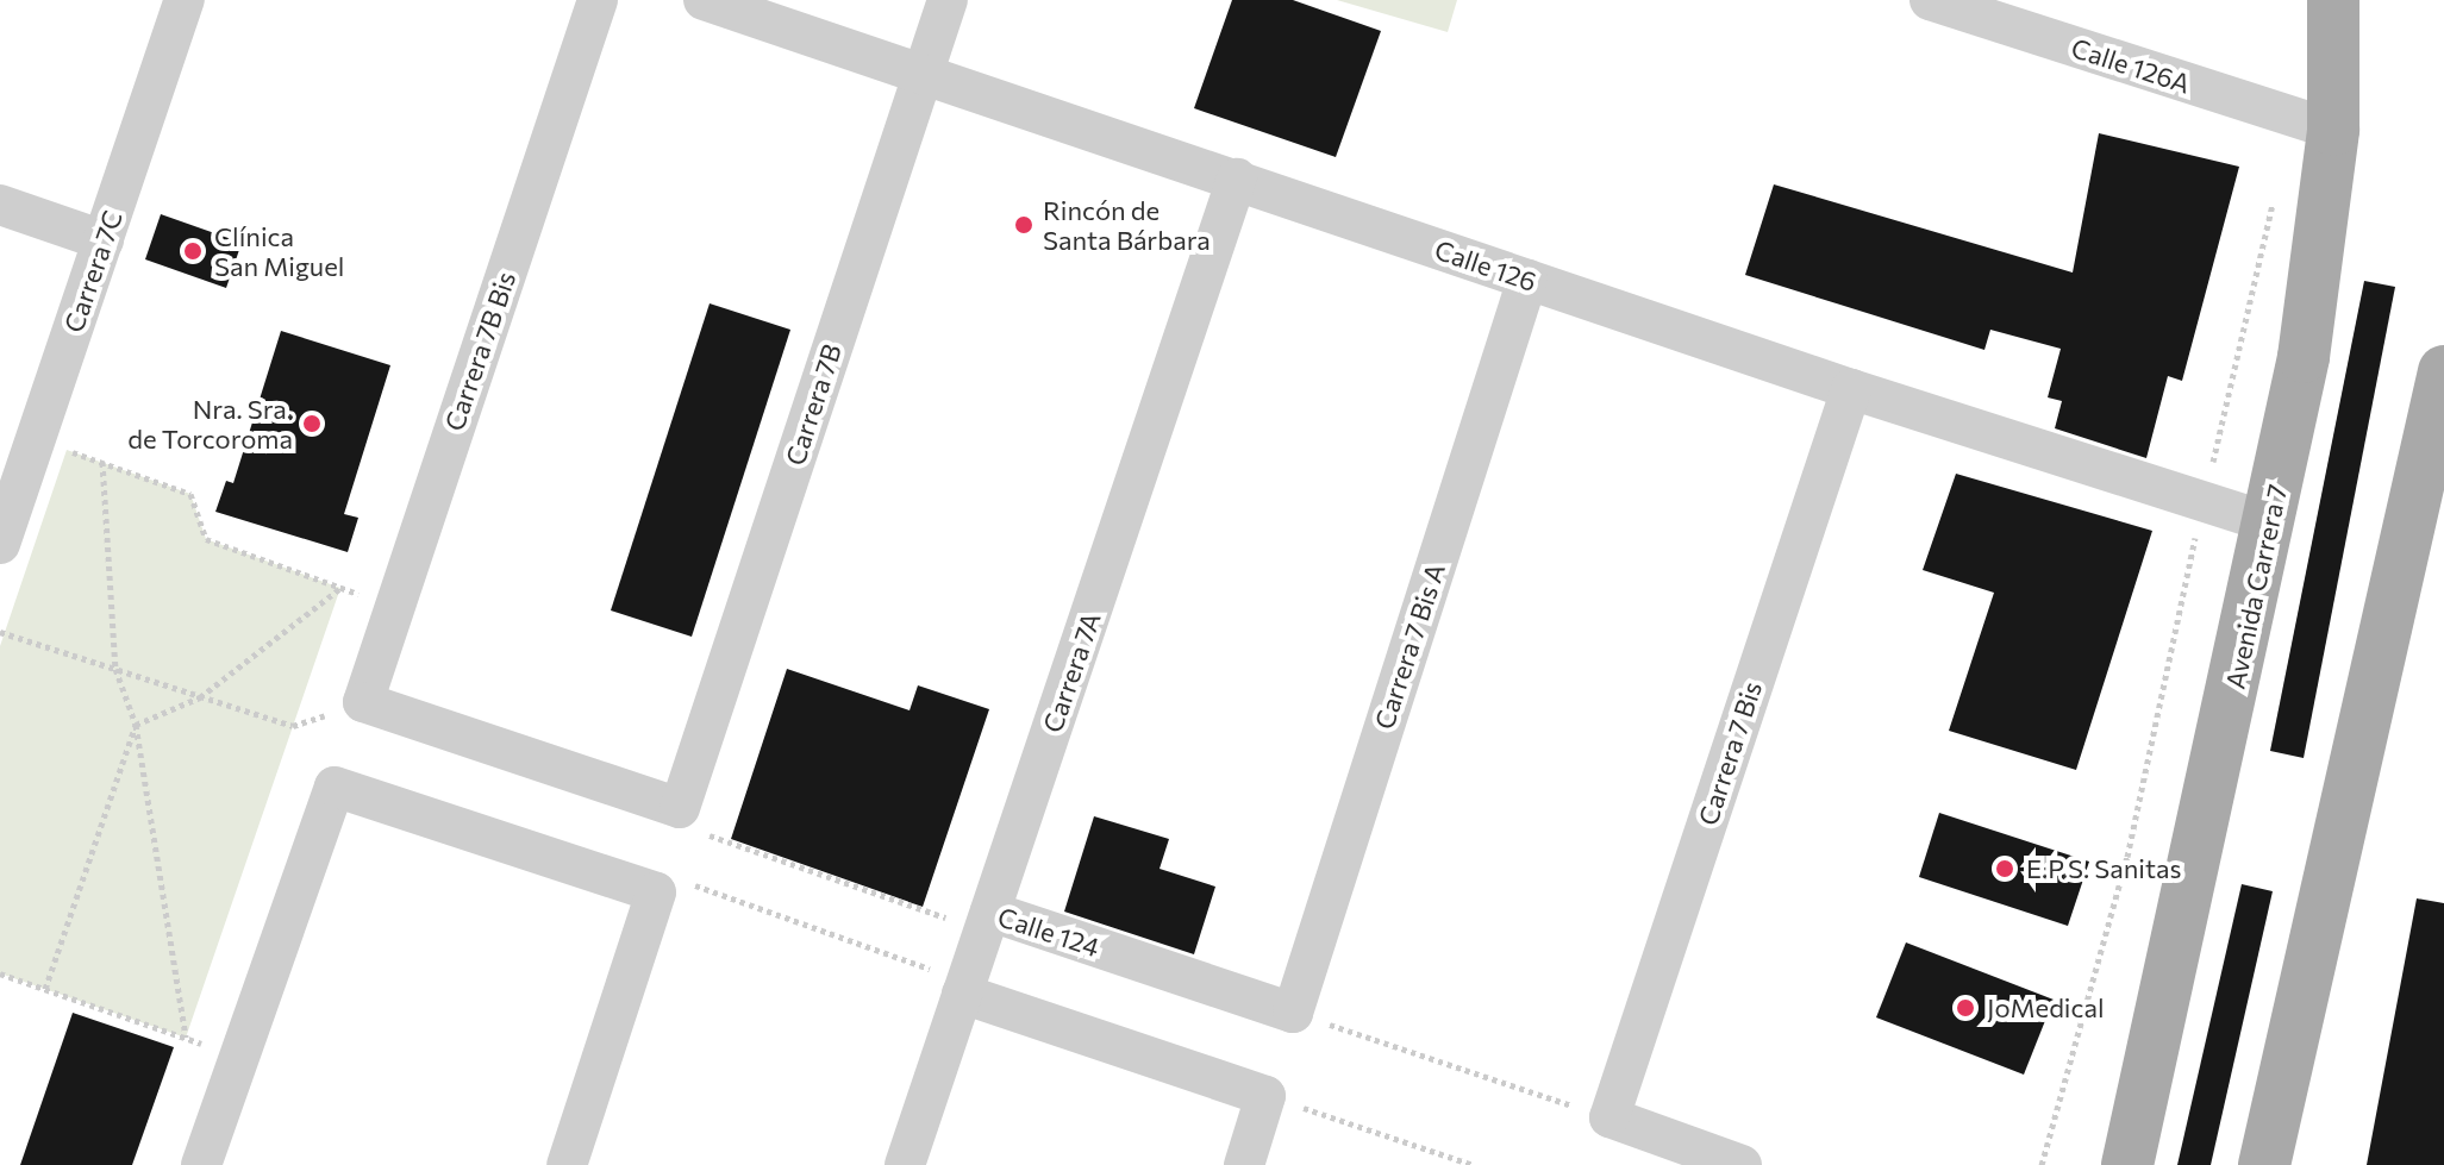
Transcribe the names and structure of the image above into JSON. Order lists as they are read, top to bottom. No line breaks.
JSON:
{"streets":{"main road":["Avenida Carrera 7"],"street":["Calle 126A","Calle 126","Carrera 7C","Carrera 7B Bis","Carrera 7B","Carrera 7 Bis A","Carrera 7A","Carrera 7 Bis","Calle 124"]},"crossings":[["Calle 126A","Avenida Carrera 7"],["Calle 126","Carrera 7B"],["Calle 126","Avenida Carrera 7"],["Calle 126","Carrera 7 Bis A"],["Calle 126","Carrera 7A"],["Calle 126","Carrera 7 Bis"],["Carrera 7B Bis","Carrera 7B"],["Carrera 7B Bis","Calle 124"],["Carrera 7B","Calle 124"],["Carrera 7 Bis A","Calle 124"],["Carrera 7A","Calle 124"]],"places":["Rincón de Santa Bárbara","Clínica San Miguel","Nra. Sra. de Torcoroma","E.P.S. Sanitas","JoMedical"]}
